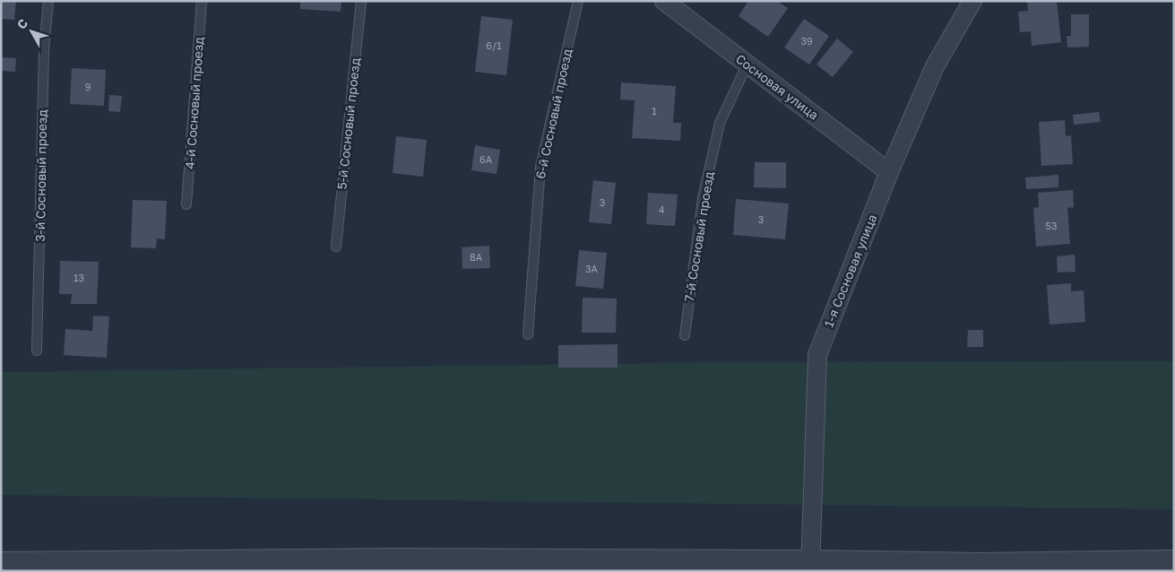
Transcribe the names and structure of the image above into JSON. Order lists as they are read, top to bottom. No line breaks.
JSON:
{"streets":{"street":["Сосновая улица","1-я Сосновая улица"],"lane":["4-й Сосновый проезд","6-й Сосновый проезд","5-й Сосновый проезд","3-й Сосновый проезд","7-й Сосновый проезд"]},"crossings":[["Сосновая улица","7-й Сосновый проезд"],["Сосновая улица","1-я Сосновая улица"]],"house_numbers":["39","6/1","9","1","6А","3","4","3","53","8А","3А","13"],"north":"top left"}
